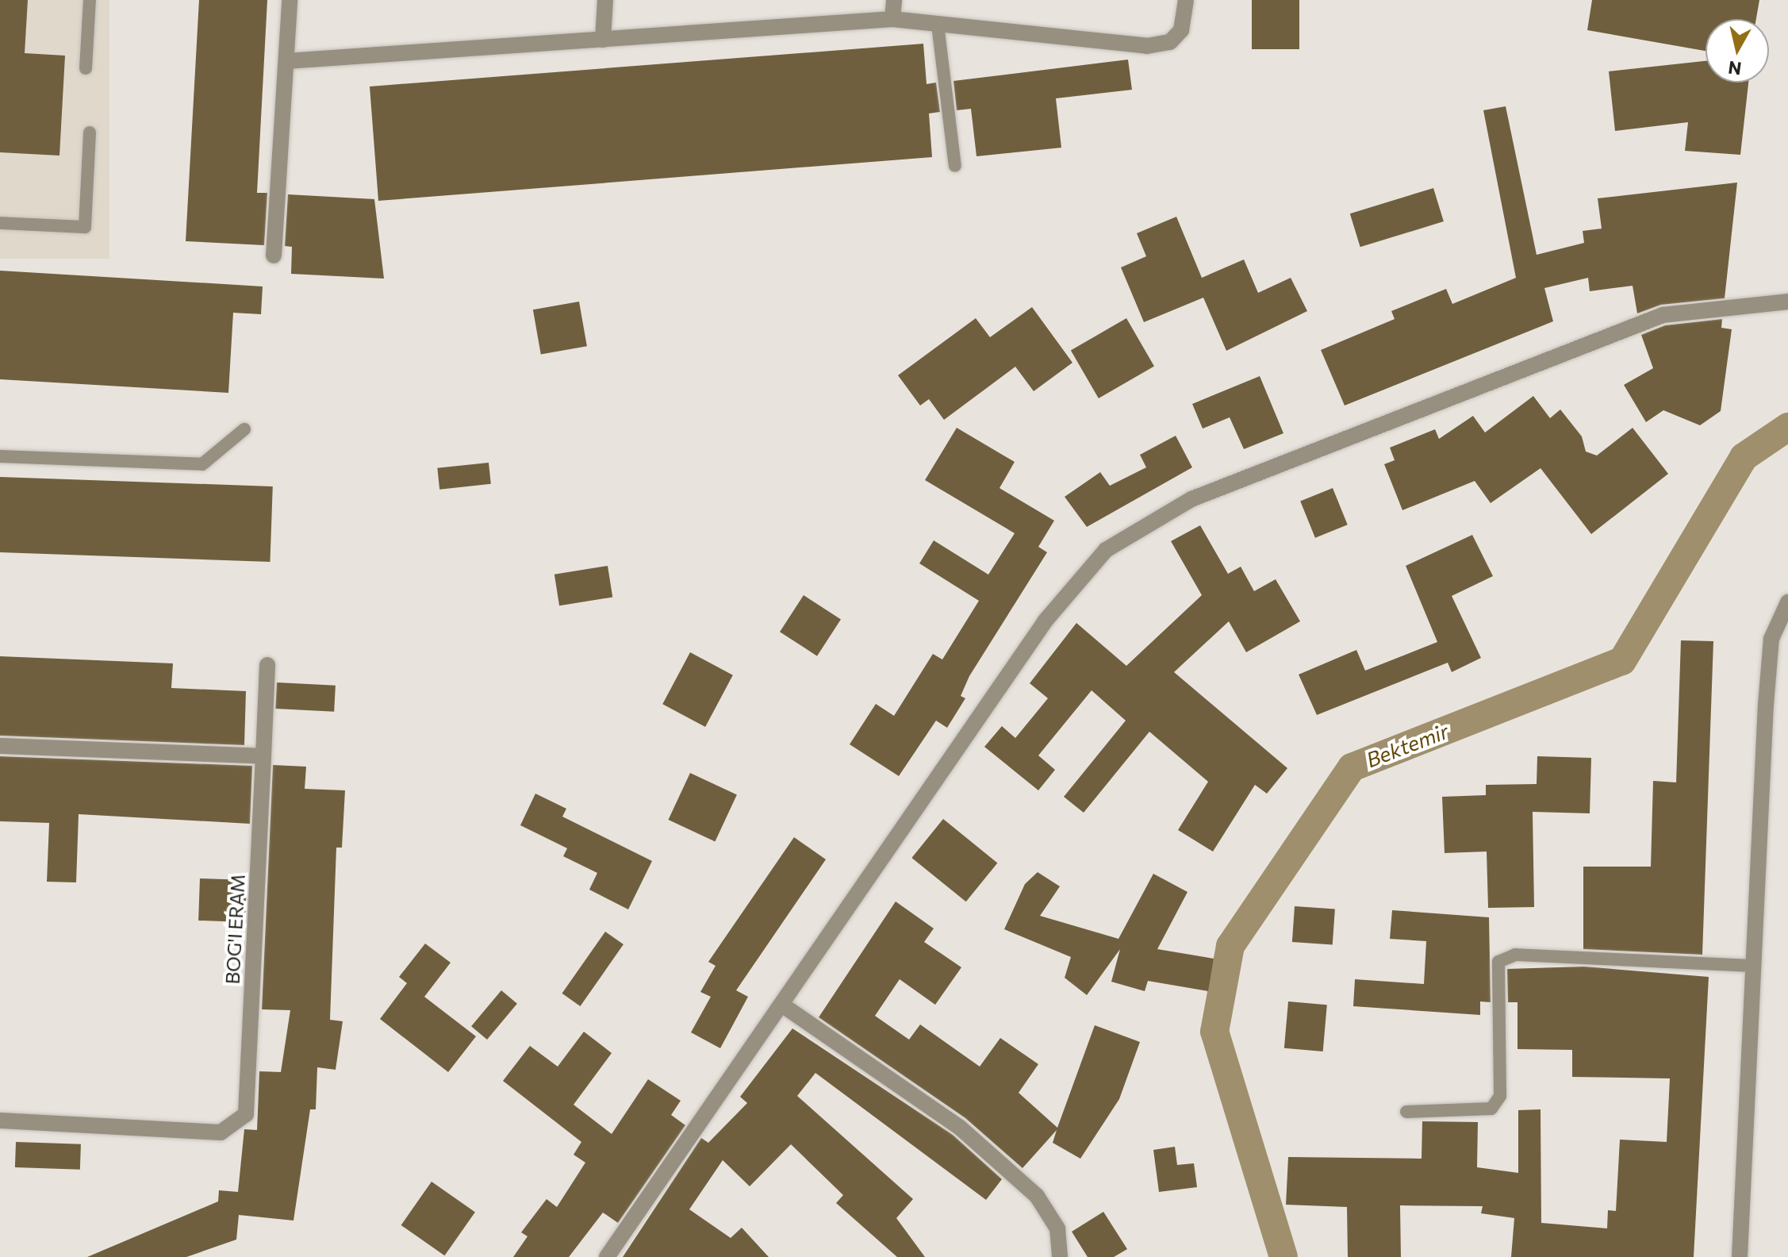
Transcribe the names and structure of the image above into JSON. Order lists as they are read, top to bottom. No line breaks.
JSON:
{"streets":{"street":["BOG'I ERAM"]},"water":["Bektemir"],"north":"bottom"}
